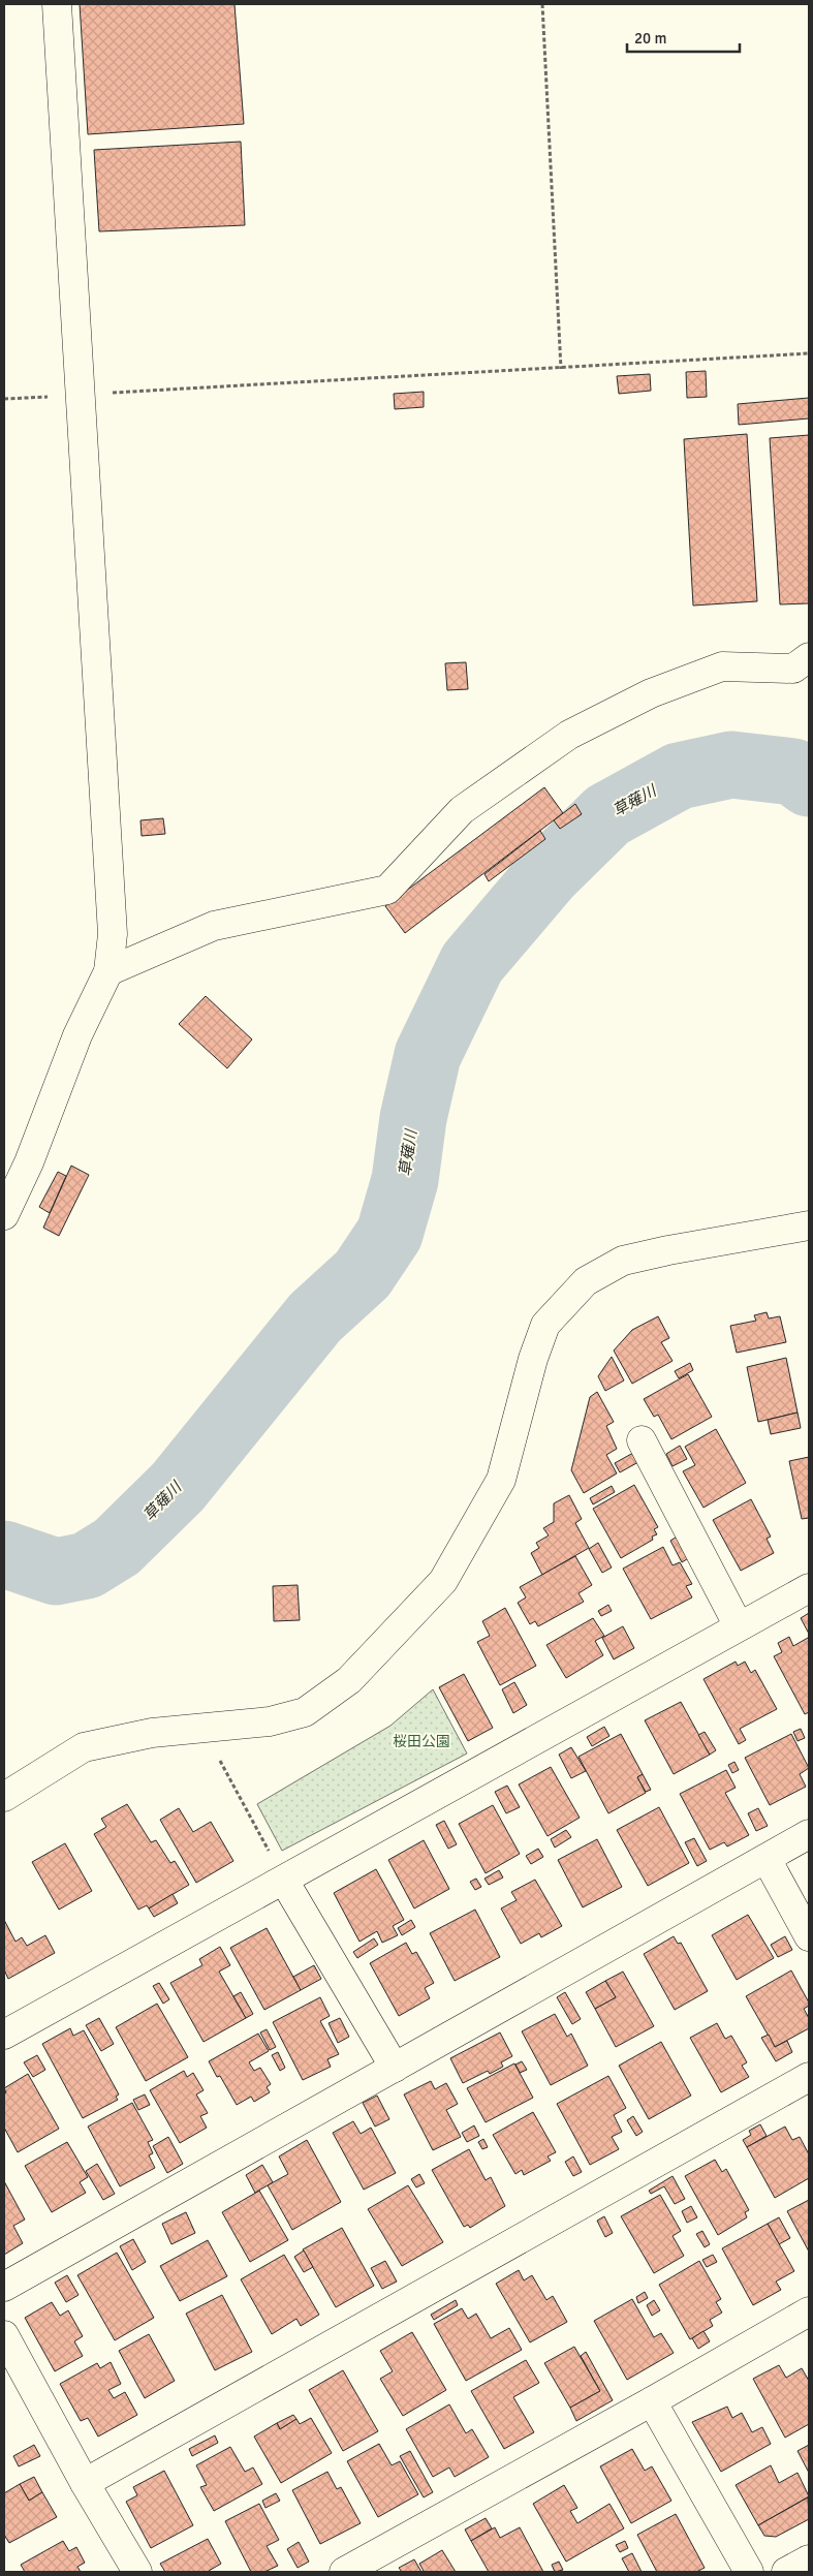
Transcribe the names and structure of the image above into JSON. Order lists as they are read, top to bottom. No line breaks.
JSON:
{"water":["草薙川"],"parks":["桜田公園"],"scale_bar":"20 m"}
